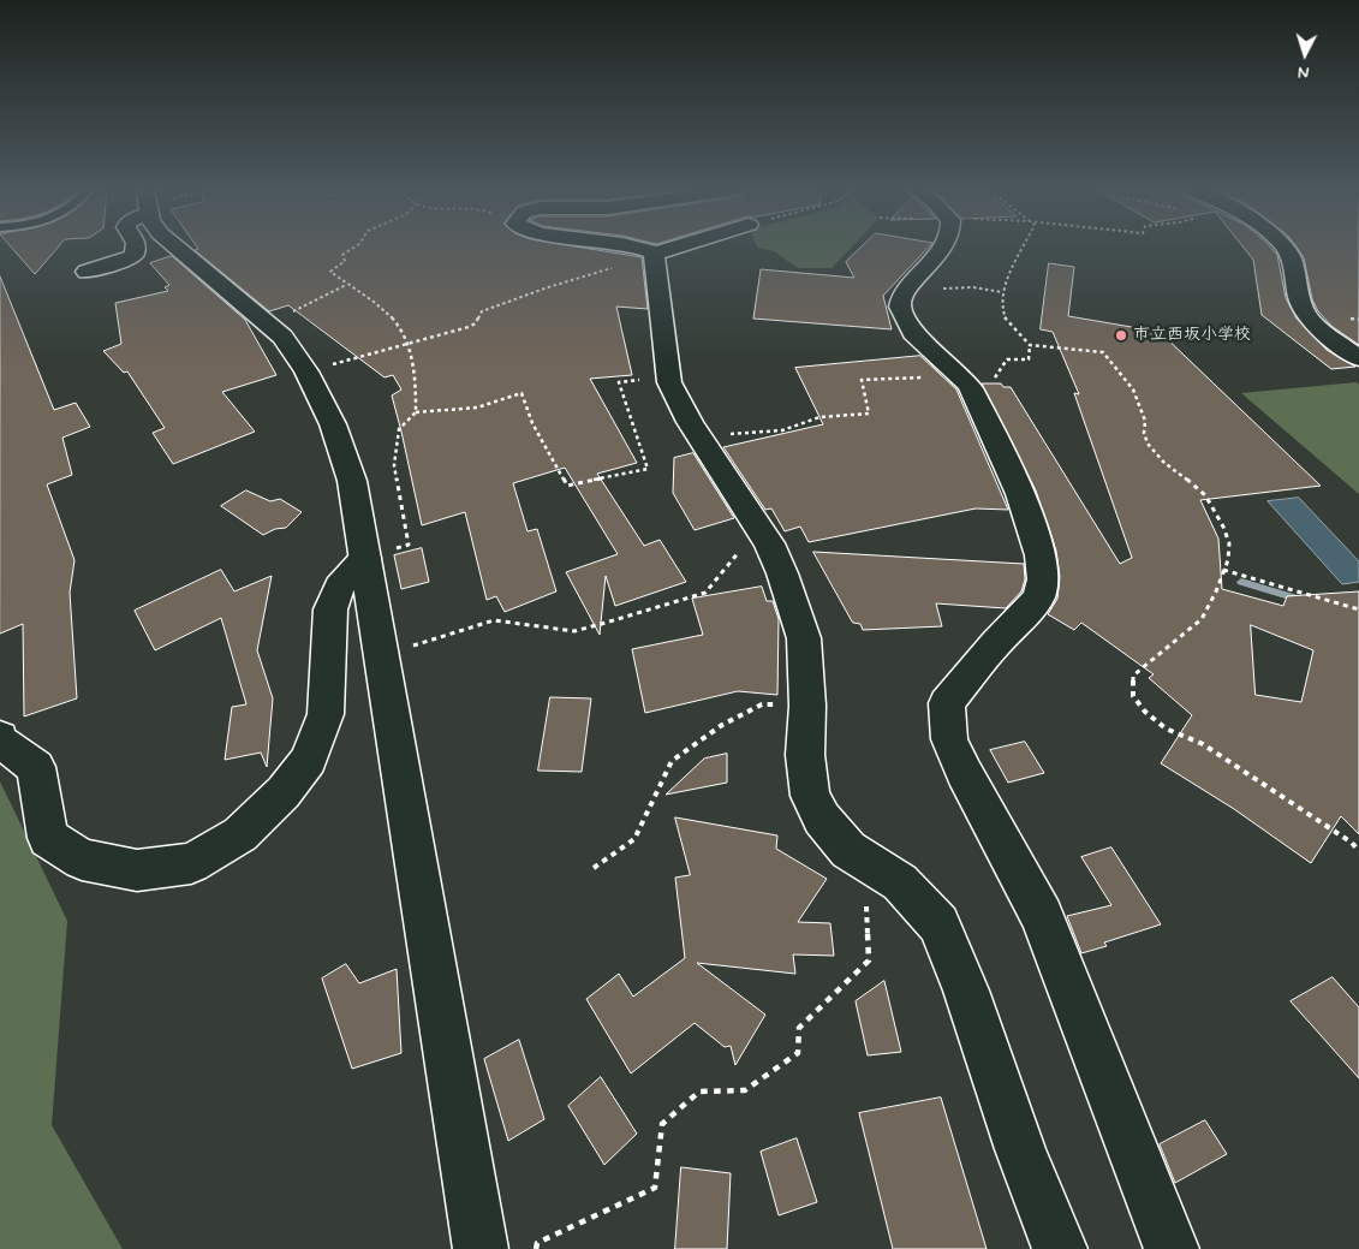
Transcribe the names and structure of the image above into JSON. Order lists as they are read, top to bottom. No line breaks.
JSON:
{"places":["市立西坂小学校"],"north":"bottom"}
